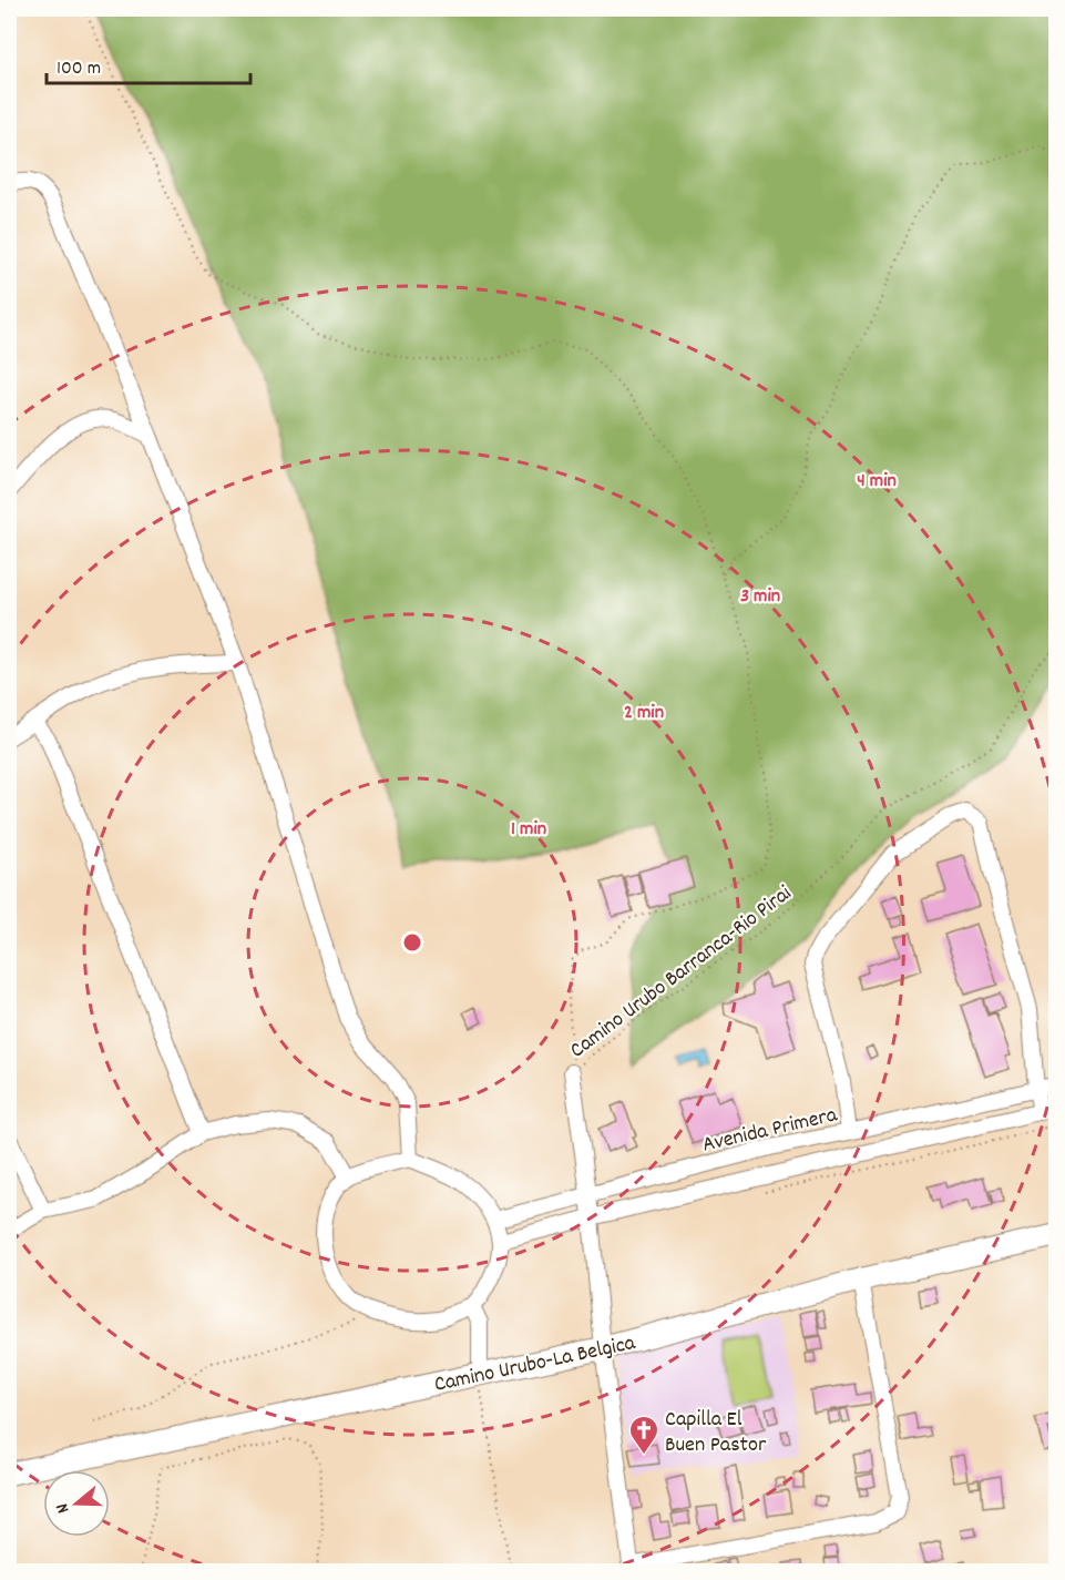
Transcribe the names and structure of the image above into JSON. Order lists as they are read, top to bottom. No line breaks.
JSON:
{"streets":{"main road":["Camino Urubo-La Belgica"],"street":["Avenida Primera"],"path":["Camino Urubo Barranca-Rio Pirai"]},"places":{"church":["Capilla El Buen Pastor"]},"scale_bar":"100 m","north":"left","rings":["4 min","3 min","2 min","1 min"]}
